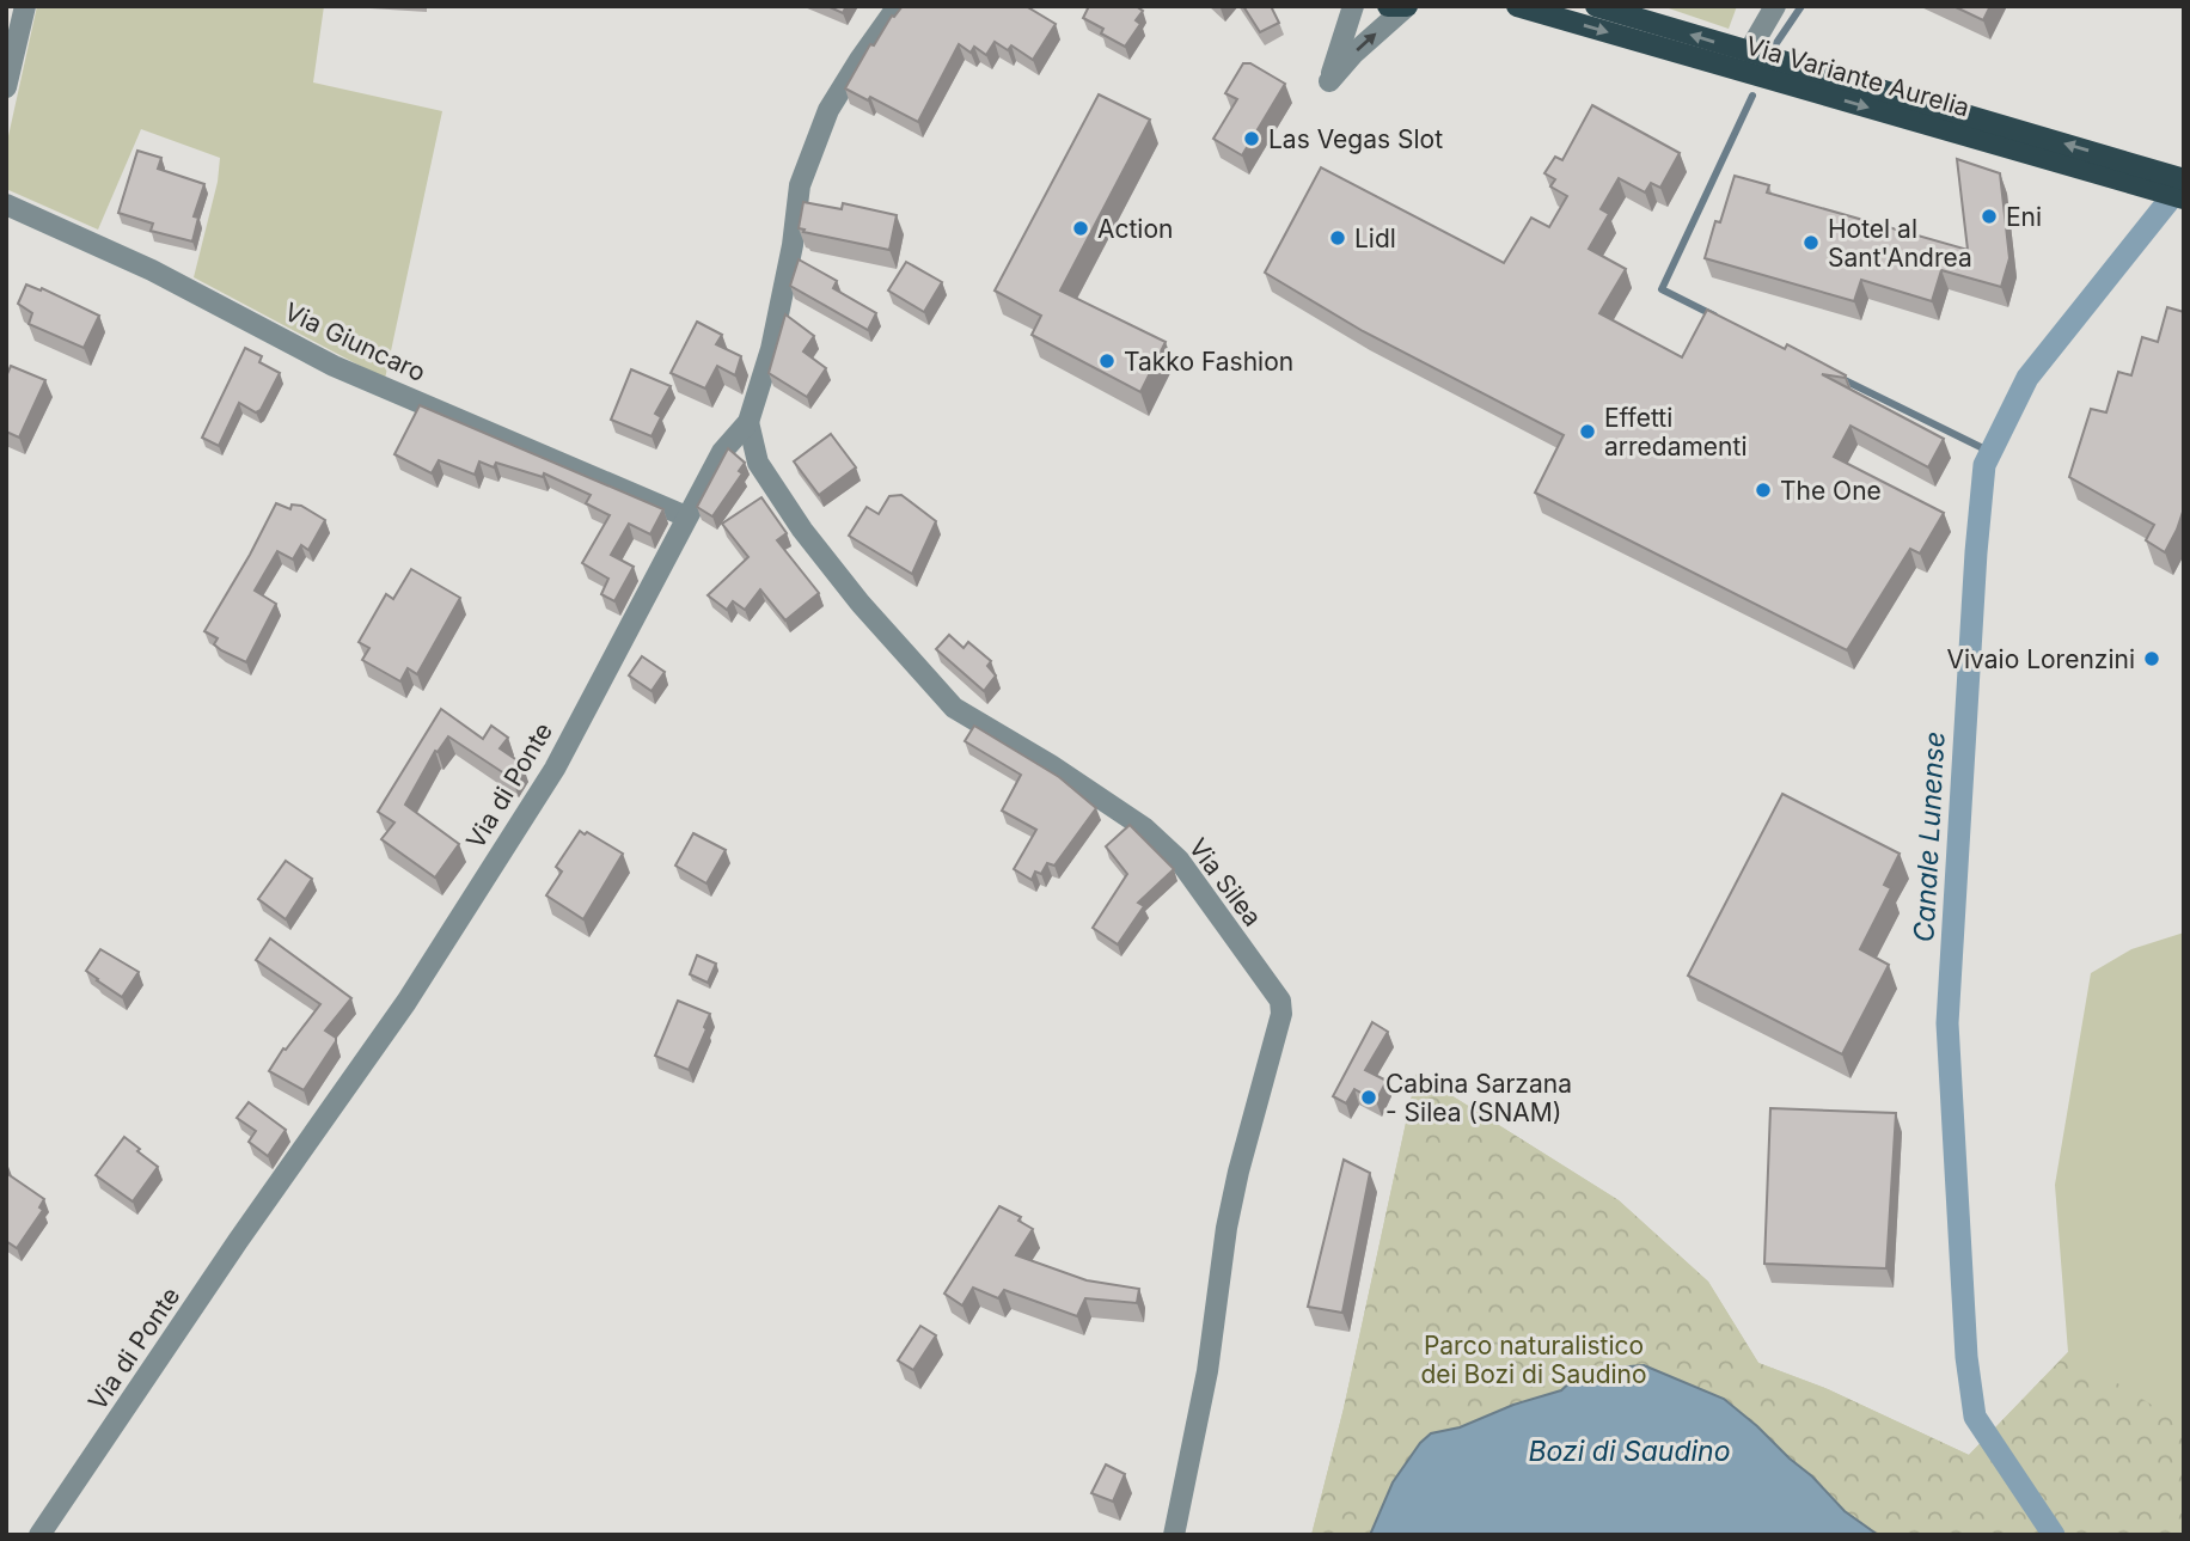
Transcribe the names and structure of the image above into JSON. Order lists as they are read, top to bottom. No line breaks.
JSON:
{"streets":{"main road":["Via Variante Aurelia"],"street":["Via Giuncaro","Via di Ponte","Via Silea"]},"crossings":[["Via Giuncaro","Via di Ponte"],["Via di Ponte","Via Silea"]],"water":["Canale Lunense","Bozi di Saudino"],"parks":["Parco naturalistico dei Bozi di Saudino"],"places":["Las Vegas Slot","Eni","Action","Lidl","Hotel al Sant'Andrea","Takko Fashion","Effetti arredamenti","The One","Vivaio Lorenzini","Cabina Sarzana - Silea (SNAM)"]}
